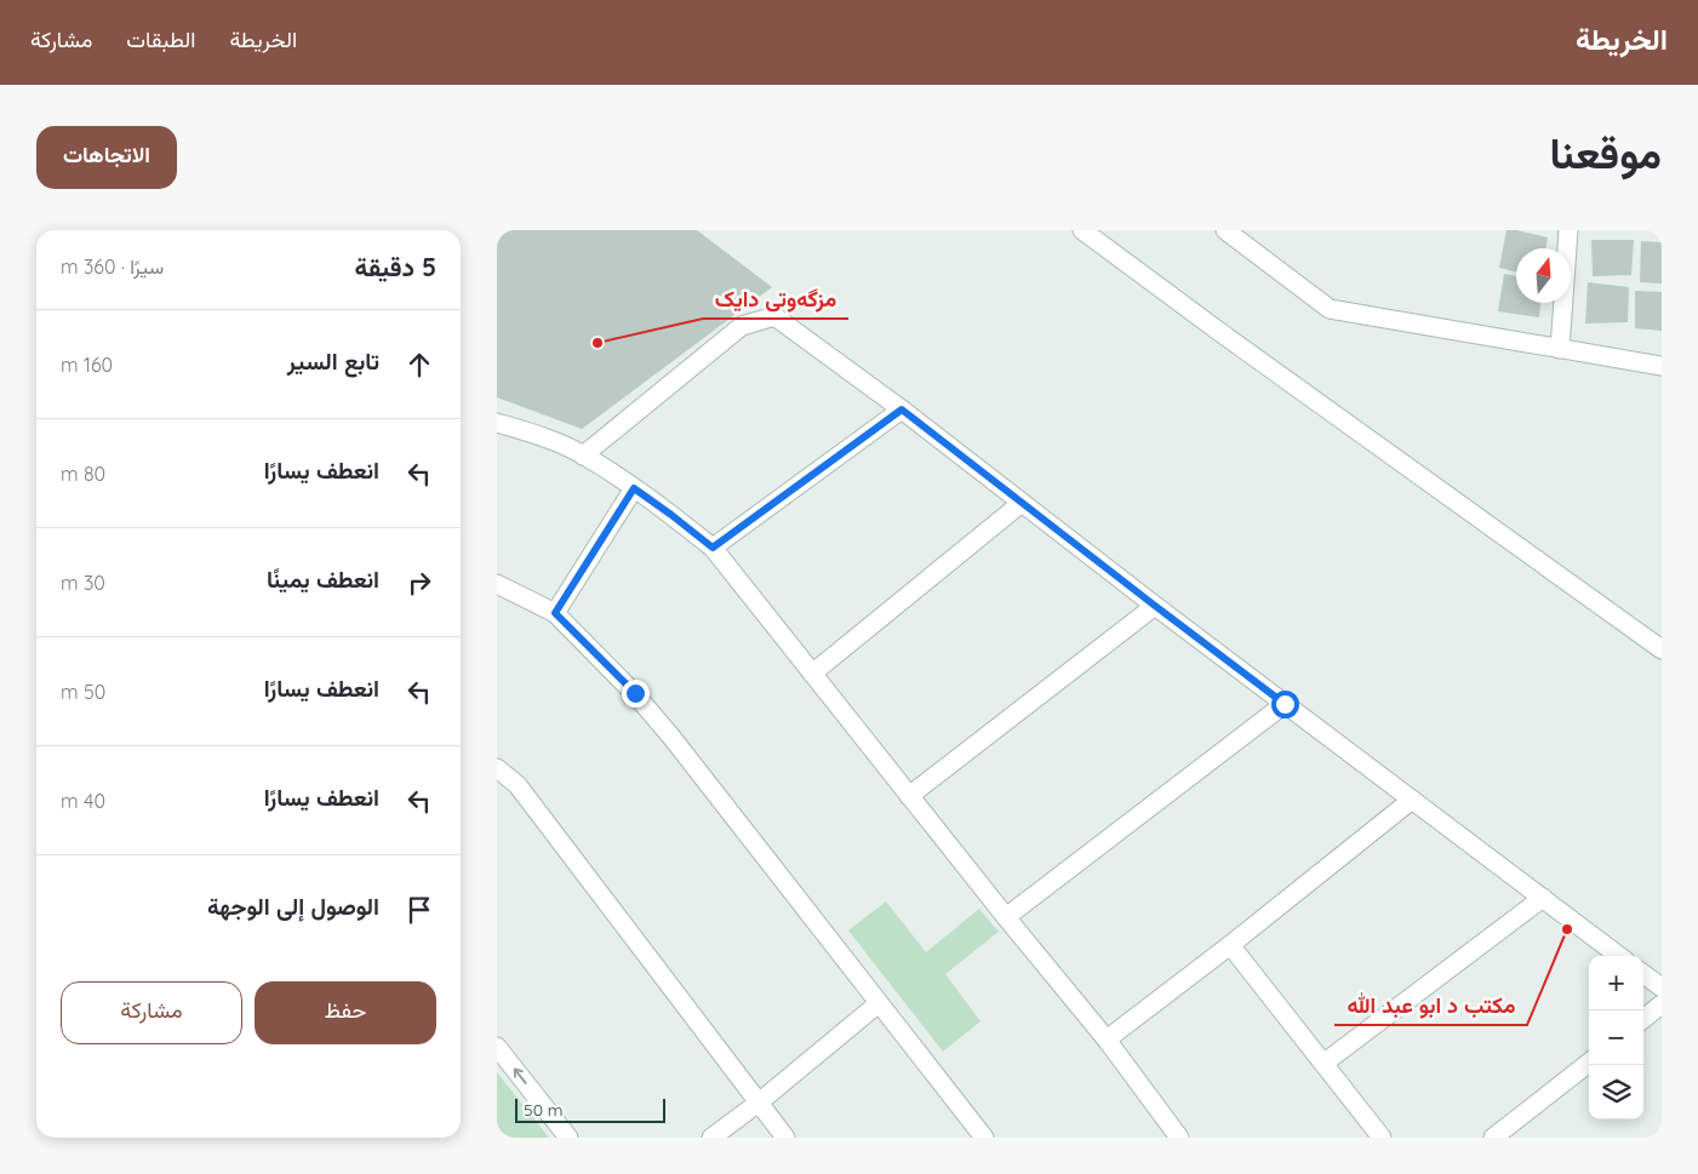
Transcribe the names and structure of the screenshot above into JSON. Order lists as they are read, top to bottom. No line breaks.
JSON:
{"places":["مزگەوتی دایک","مكتب د ابو عبد الله"],"scale_bar":"50 m","north":"top","page":{"header":"الخريطة","nav":["الخريطة","الطبقات","مشاركة"],"title":"موقعنا","buttons":["الاتجاهات",["حفظ","مشاركة"]],"heading":["5 دقيقة","سيرًا · 360 m"],"list":[["تابع السير","160 m"],["انعطف يسارًا","80 m"],["انعطف يمينًا","30 m"],["انعطف يسارًا","50 m"],["انعطف يسارًا","40 m"],"الوصول إلى الوجهة"],"map_buttons":["+","−"],"scale":"50 m"}}
